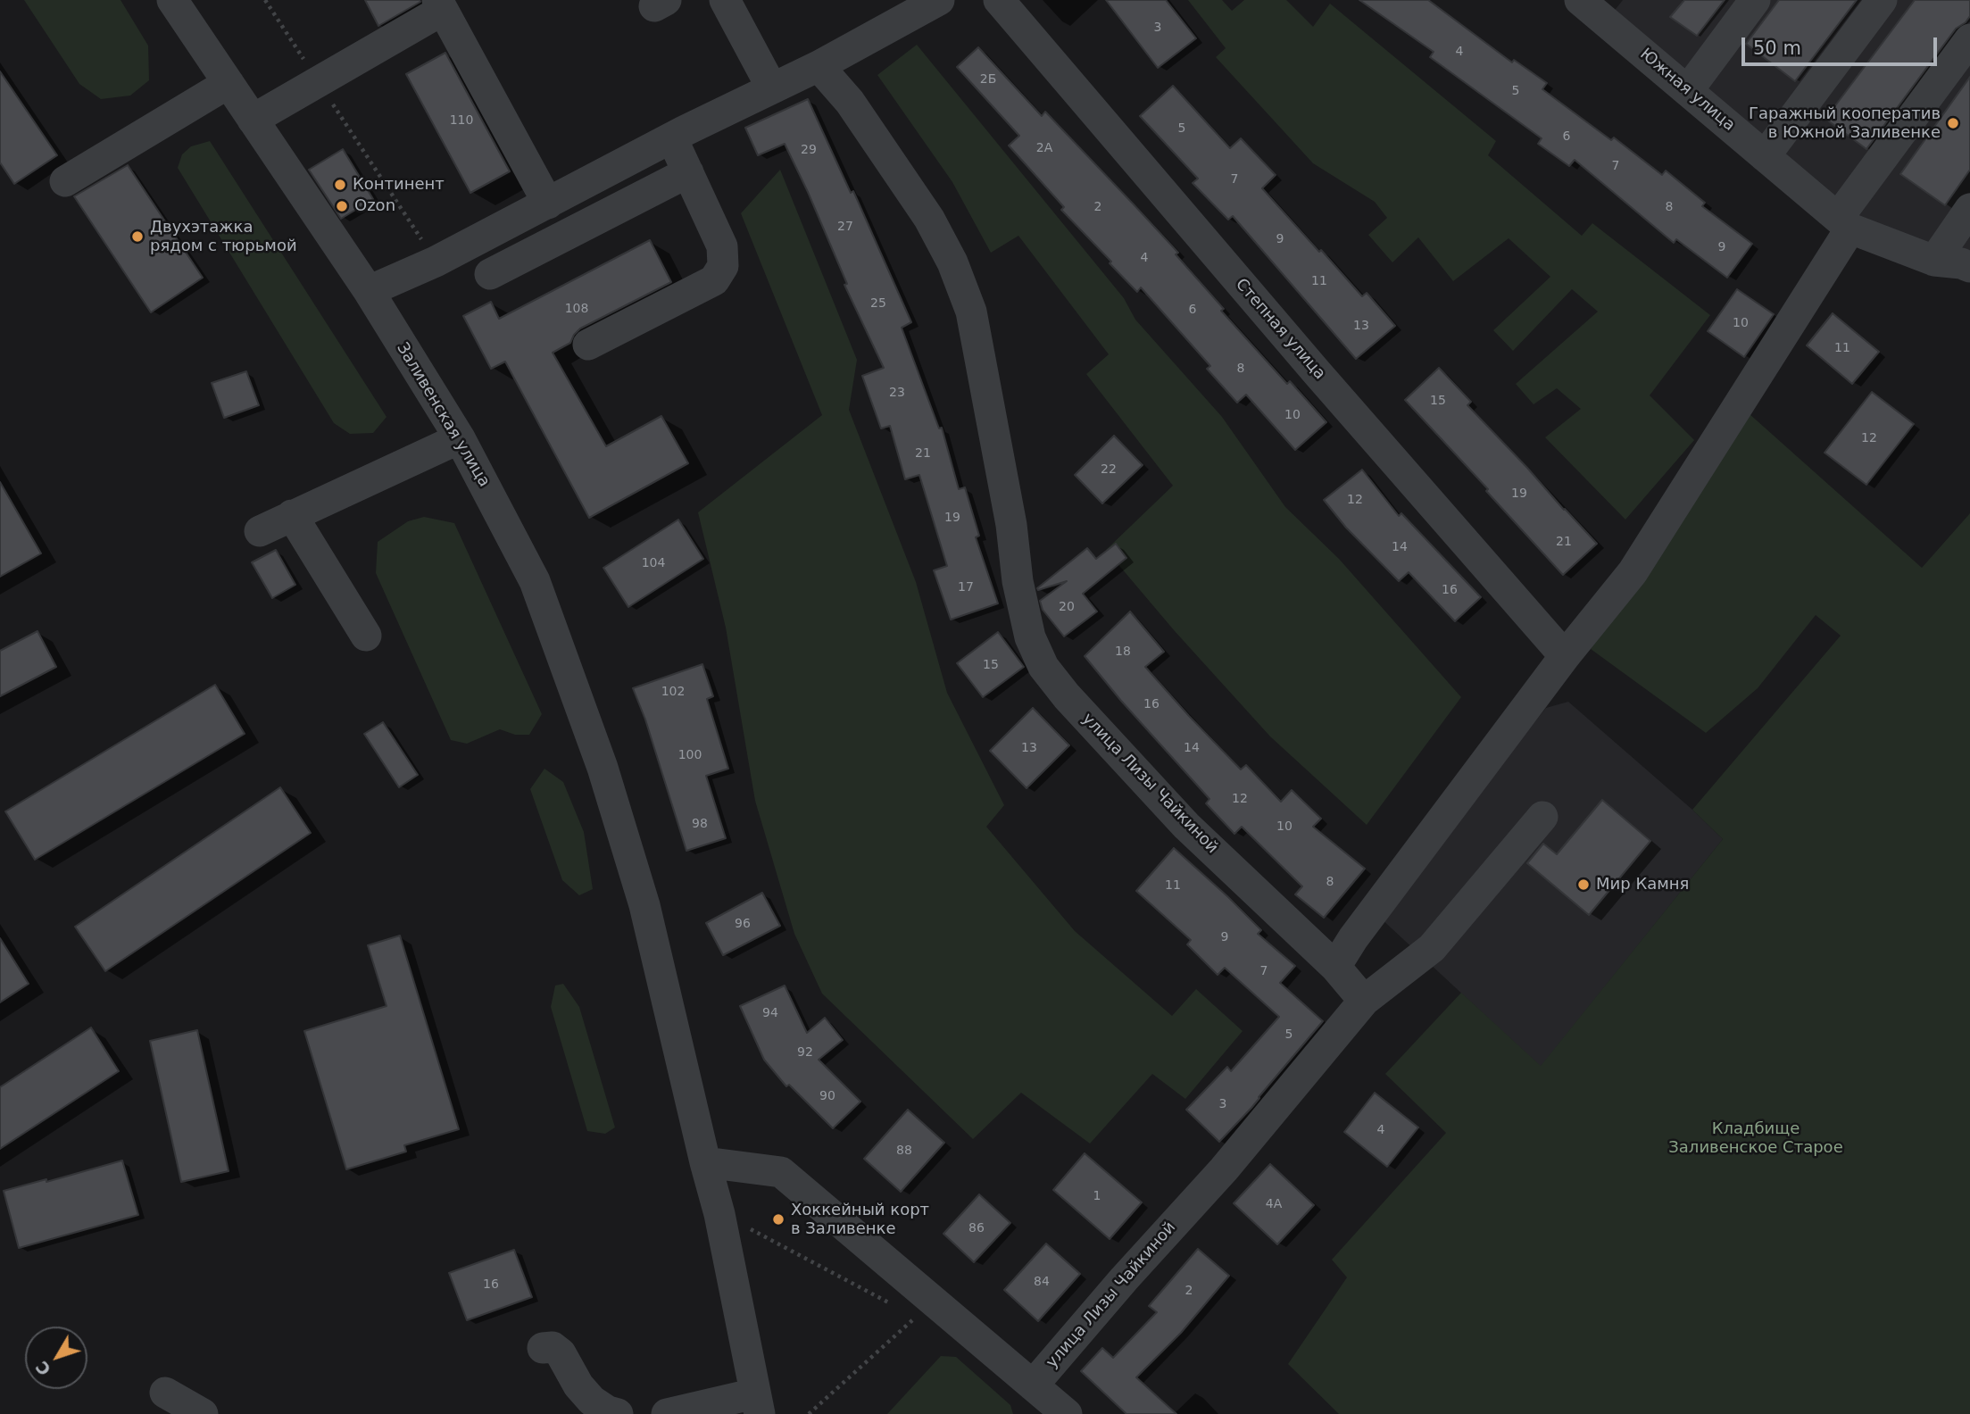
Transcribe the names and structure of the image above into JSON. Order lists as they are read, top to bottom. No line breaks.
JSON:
{"streets":{"street":["Южная улица","Степная улица","Заливенская улица","улица Лизы Чайкиной"]},"parks":["Кладбище Заливенское Старое"],"places":["Гаражный кооператив в Южной Заливенке","Континент","Ozon","Двухэтажка рядом с тюрьмой","Мир Камня","Хоккейный корт в Заливенке"],"house_numbers":["3","4","2Б","5","110","5","6","2А","29","7","7","2","8","27","9","9","4","11","25","108","6","10","13","11","8","23","15","10","12","21","22","19","12","19","21","14","104","17","16","20","18","15","102","16","13","14","100","12","98","10","8","11","96","9","7","94","5","92","90","3","4","88","1","4А","86","84","16","2"],"scale_bar":"50 m","north":"bottom left"}
